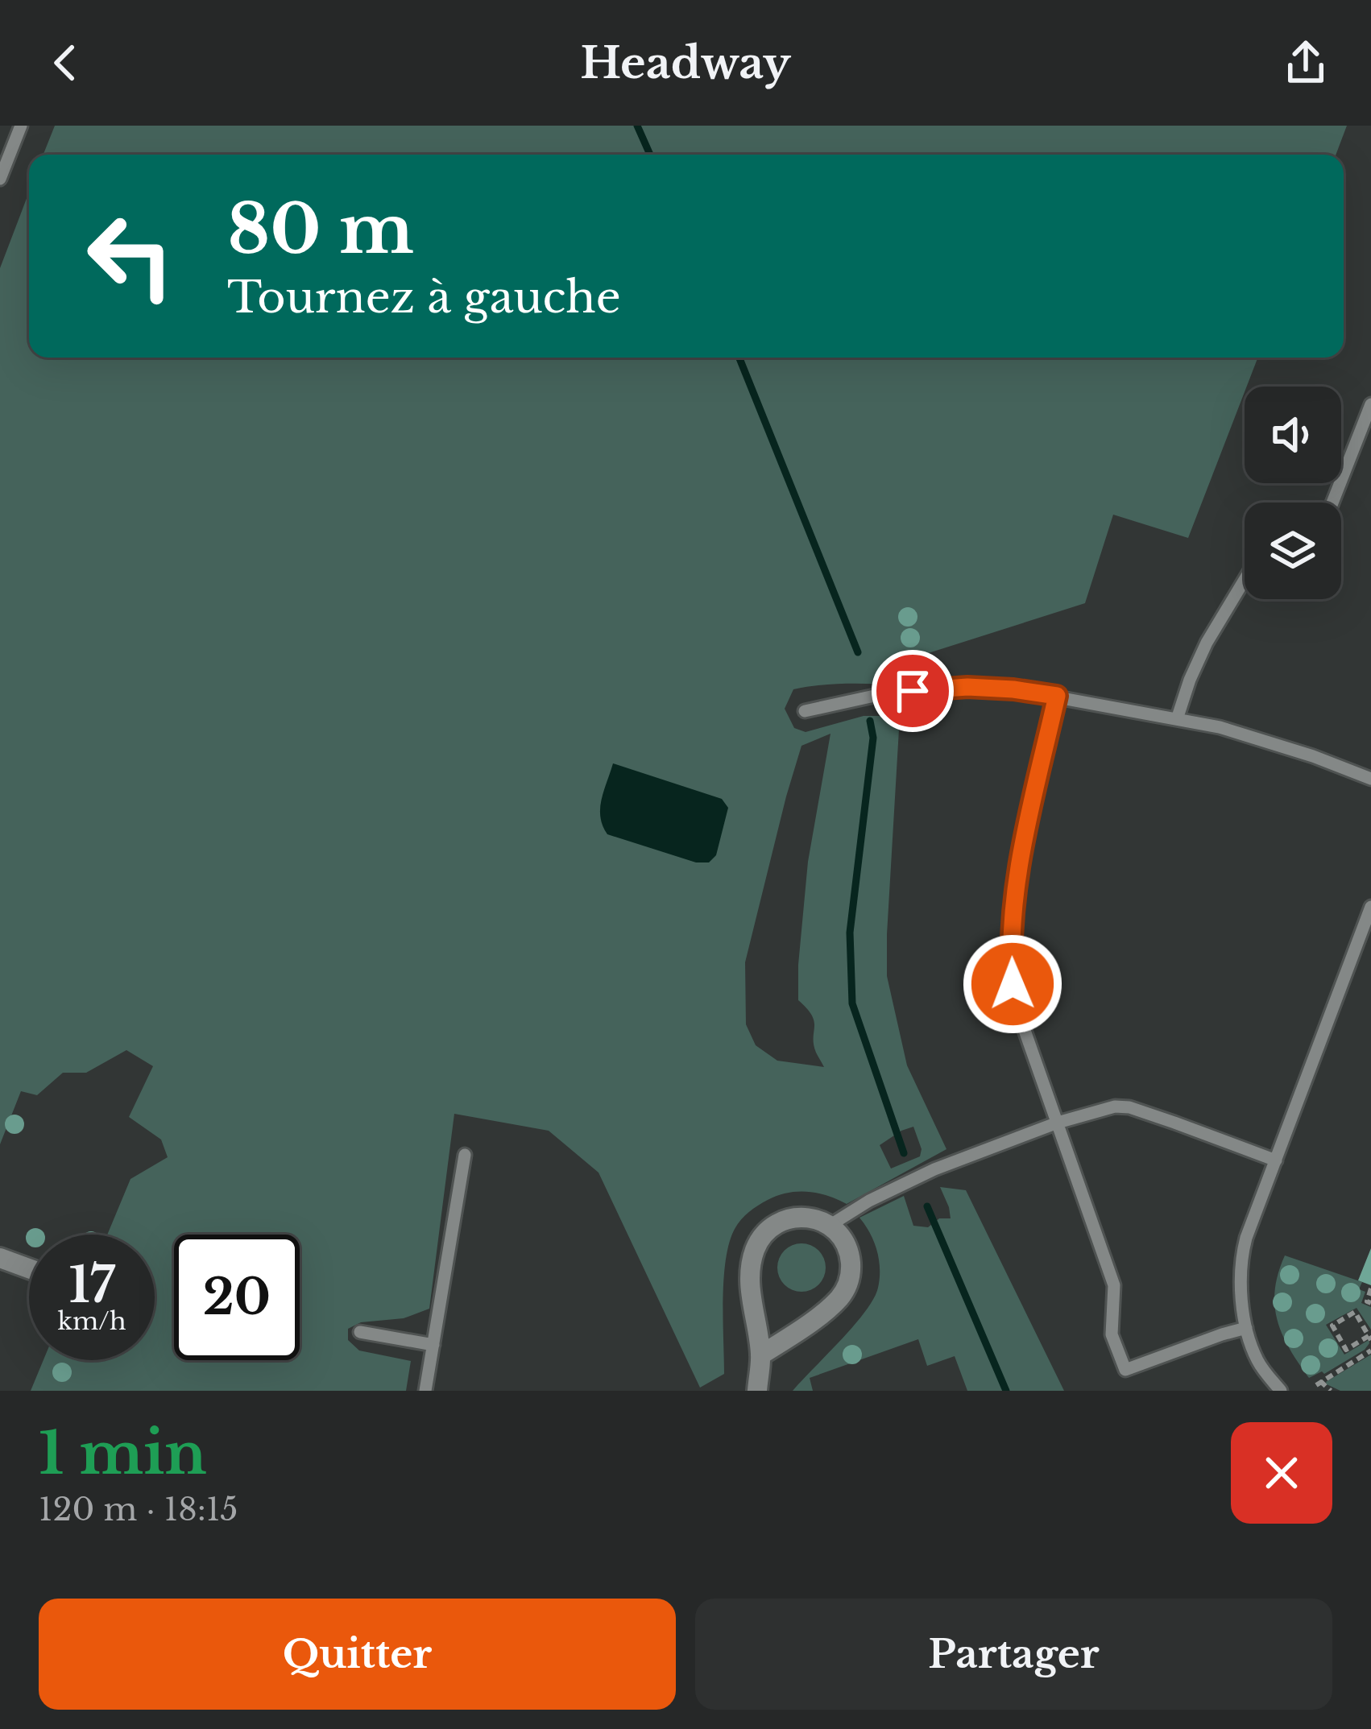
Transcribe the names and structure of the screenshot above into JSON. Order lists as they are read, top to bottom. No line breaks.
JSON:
{"page":{"header":"Headway","turn":["80 m","Tournez à gauche"],"speed":"17 km/h","limit":"20","heading":["1 min","120 m · 18:15"],"buttons":["Quitter","Partager"]}}
